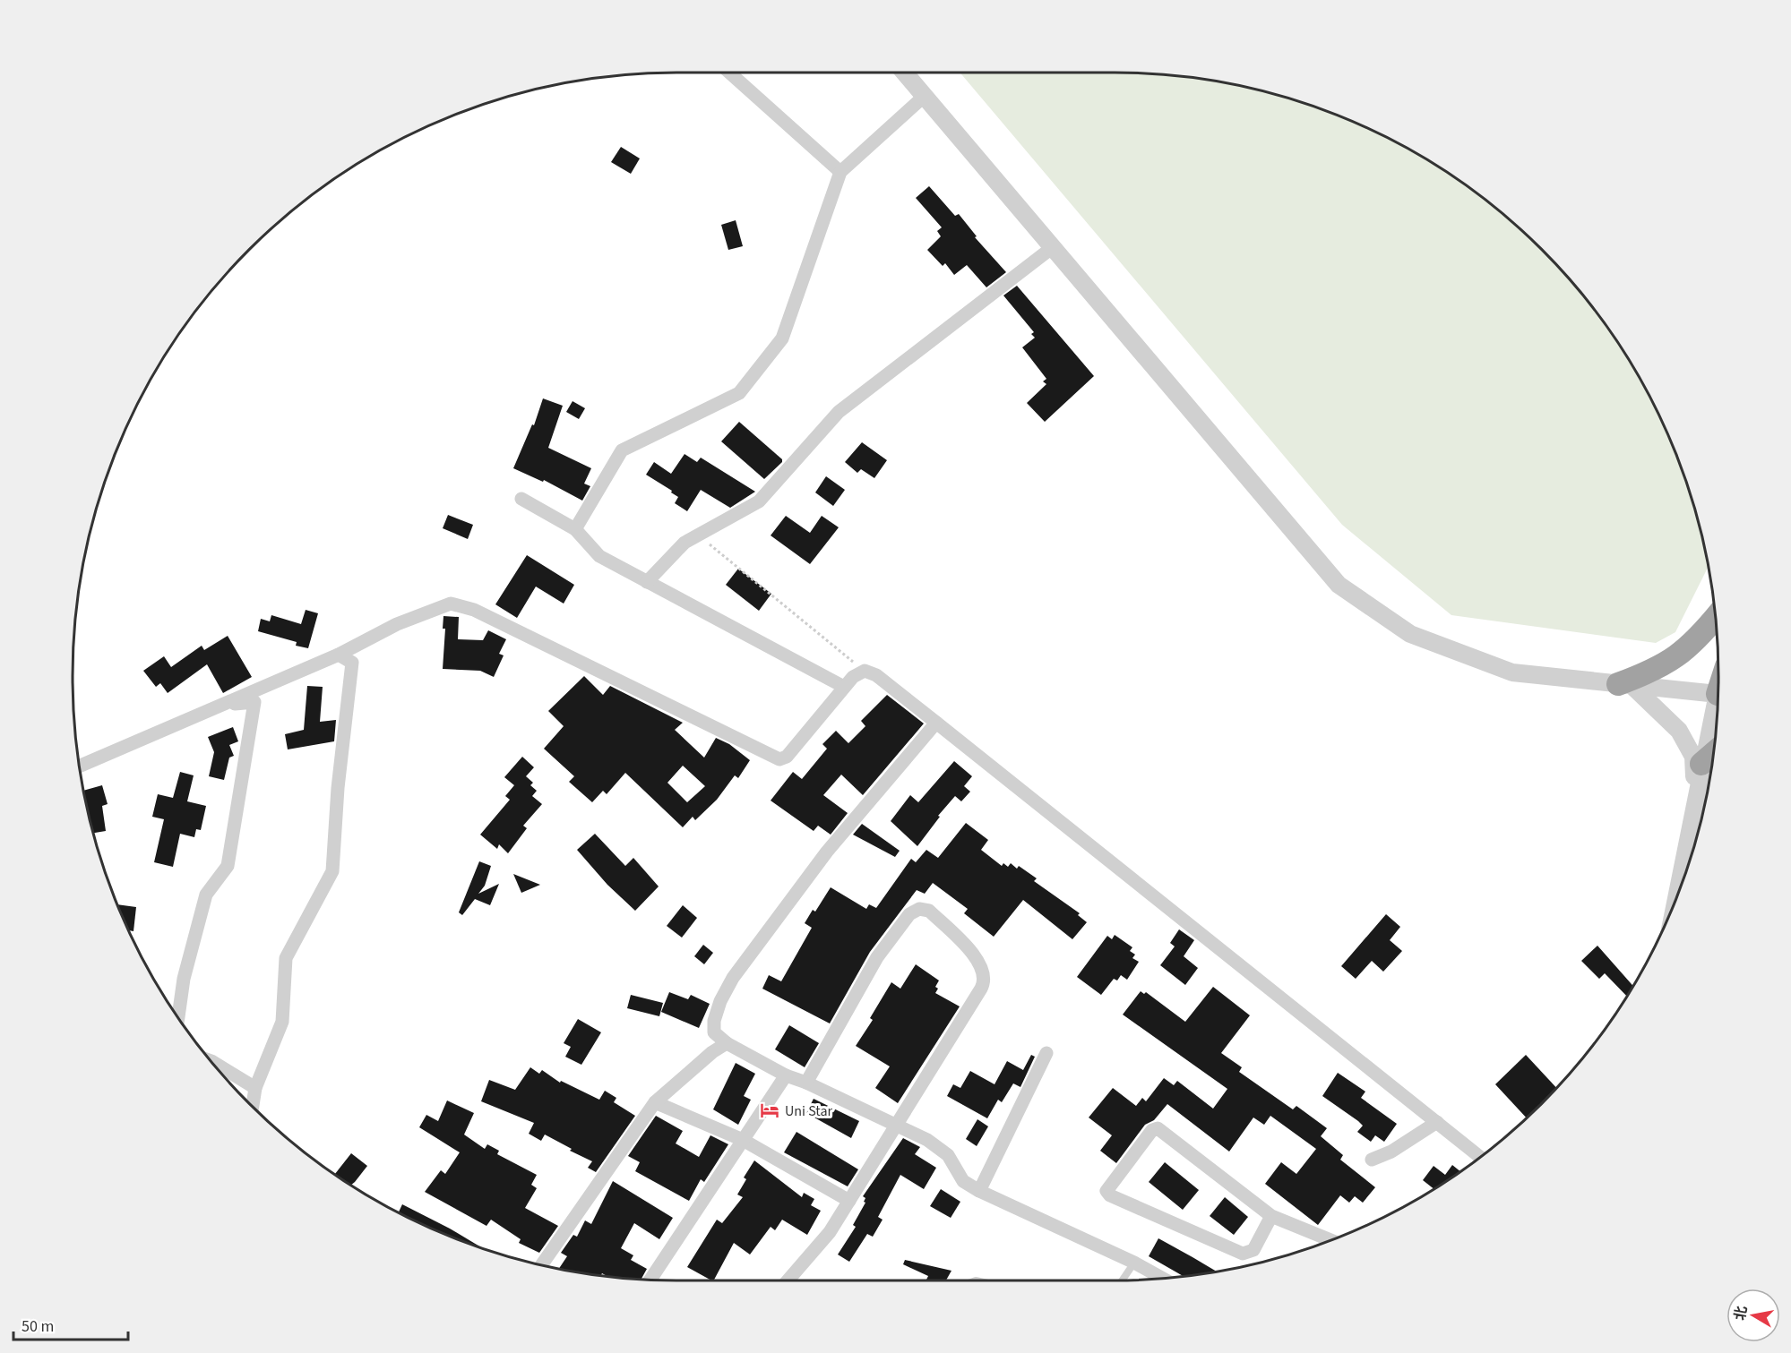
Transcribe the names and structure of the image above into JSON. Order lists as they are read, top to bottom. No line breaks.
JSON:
{"places":{"hotel":["Uni Star"]},"scale_bar":"50 m","north":"left"}
